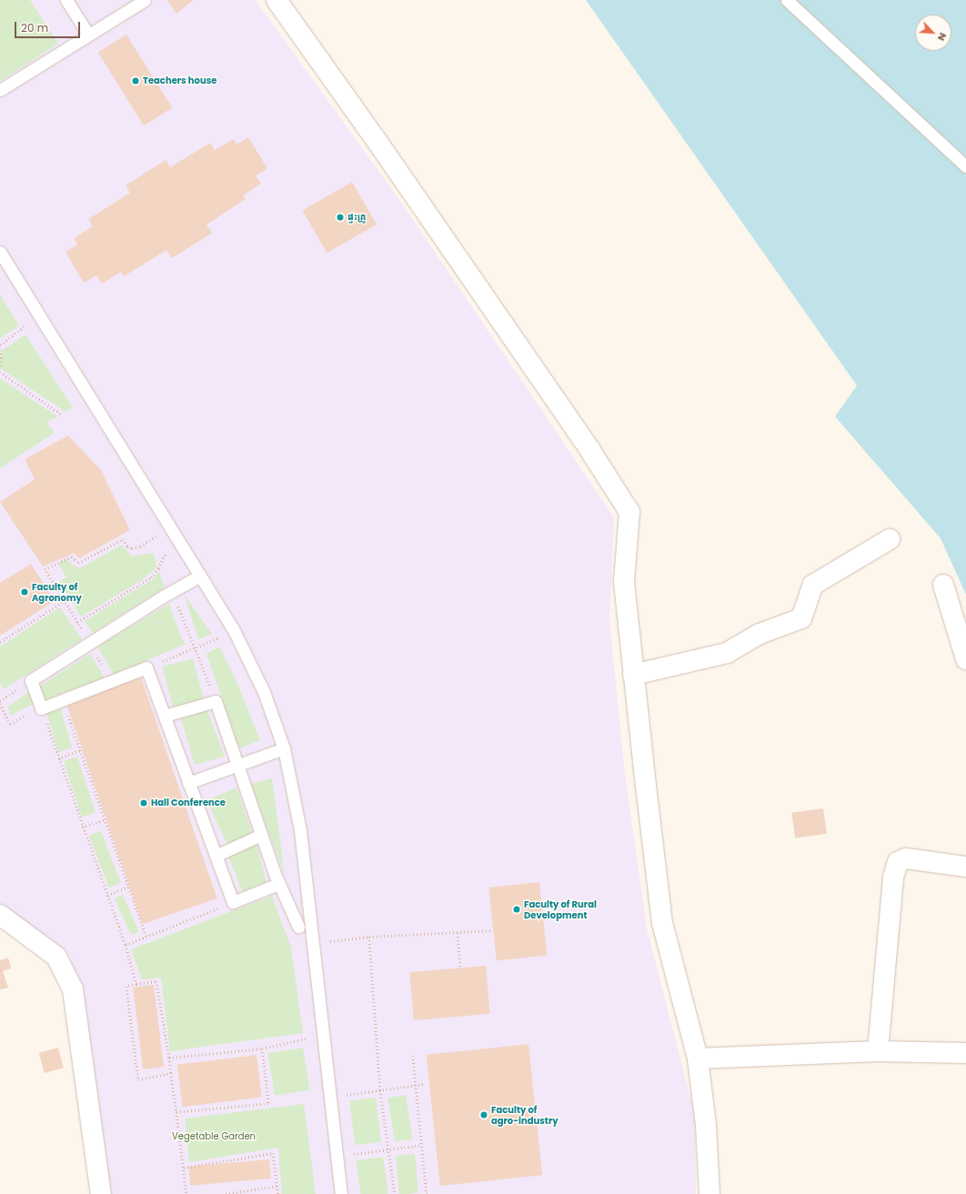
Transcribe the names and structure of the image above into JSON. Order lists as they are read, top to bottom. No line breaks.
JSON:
{"parks":["Vegetable Garden"],"places":["Teachers house","ផ្ទះគ្រូ","Faculty of Agronomy","Hall Conference","Faculty of Rural Development","Faculty of agro-industry"],"scale_bar":"20 m","north":"bottom right"}
